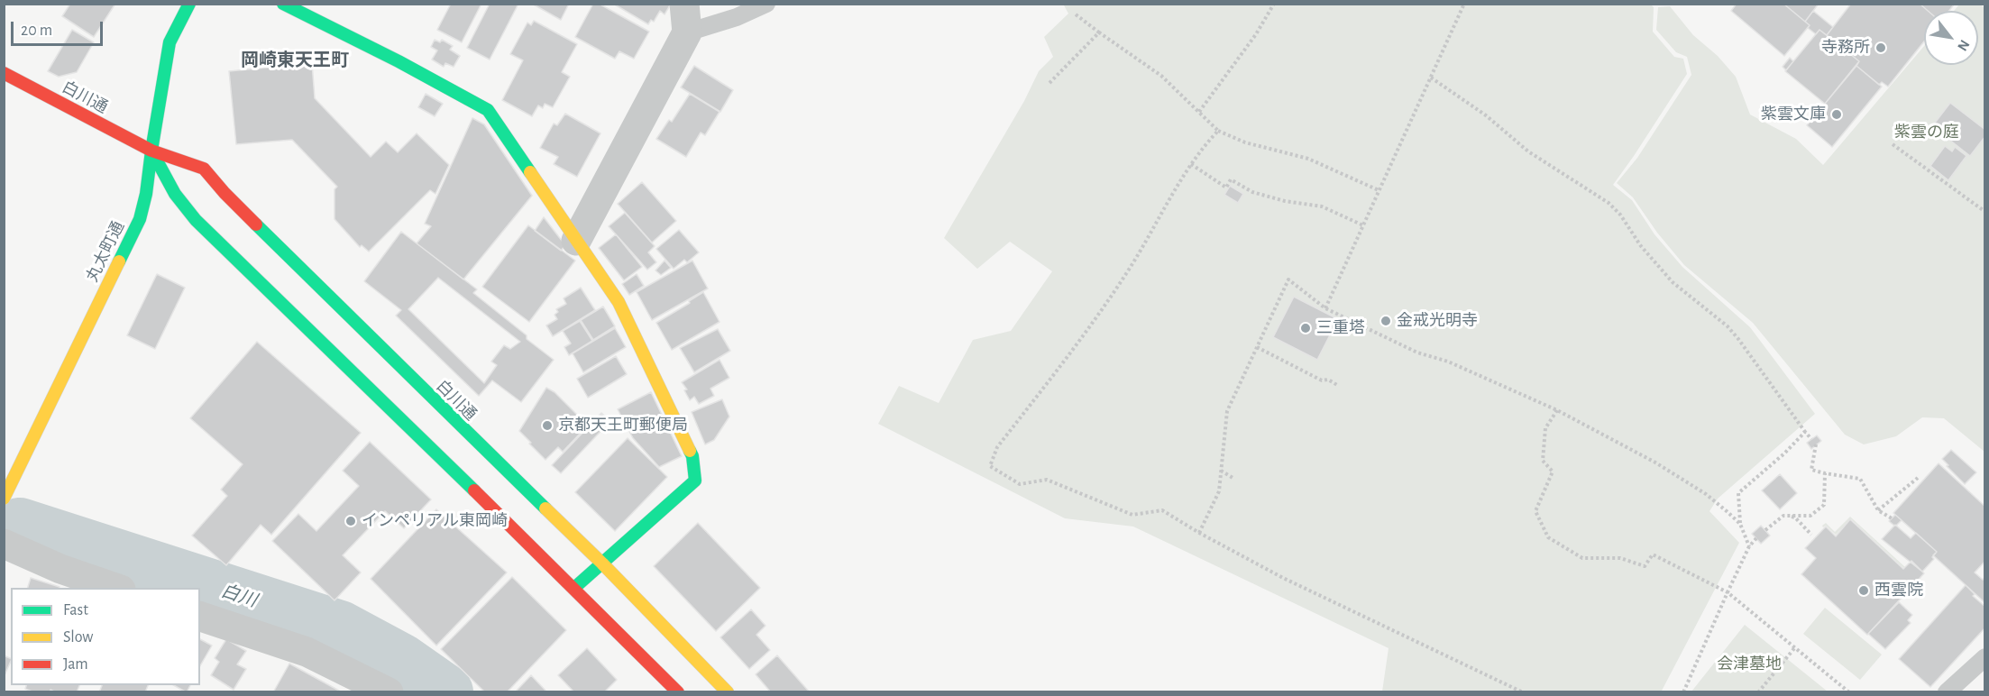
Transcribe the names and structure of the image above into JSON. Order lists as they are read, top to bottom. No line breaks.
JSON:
{"streets":{"main road":["白川通","丸太町通"]},"crossings":[["白川通","丸太町通"]],"districts":["岡崎東天王町"],"water":["白川"],"parks":["紫雲の庭","会津墓地"],"places":["寺務所","紫雲文庫","金戒光明寺","三重塔","京都天王町郵便局","インペリアル東岡崎","西雲院"],"legend":["Fast","Slow","Jam"],"scale_bar":"20 m","north":"bottom right"}
